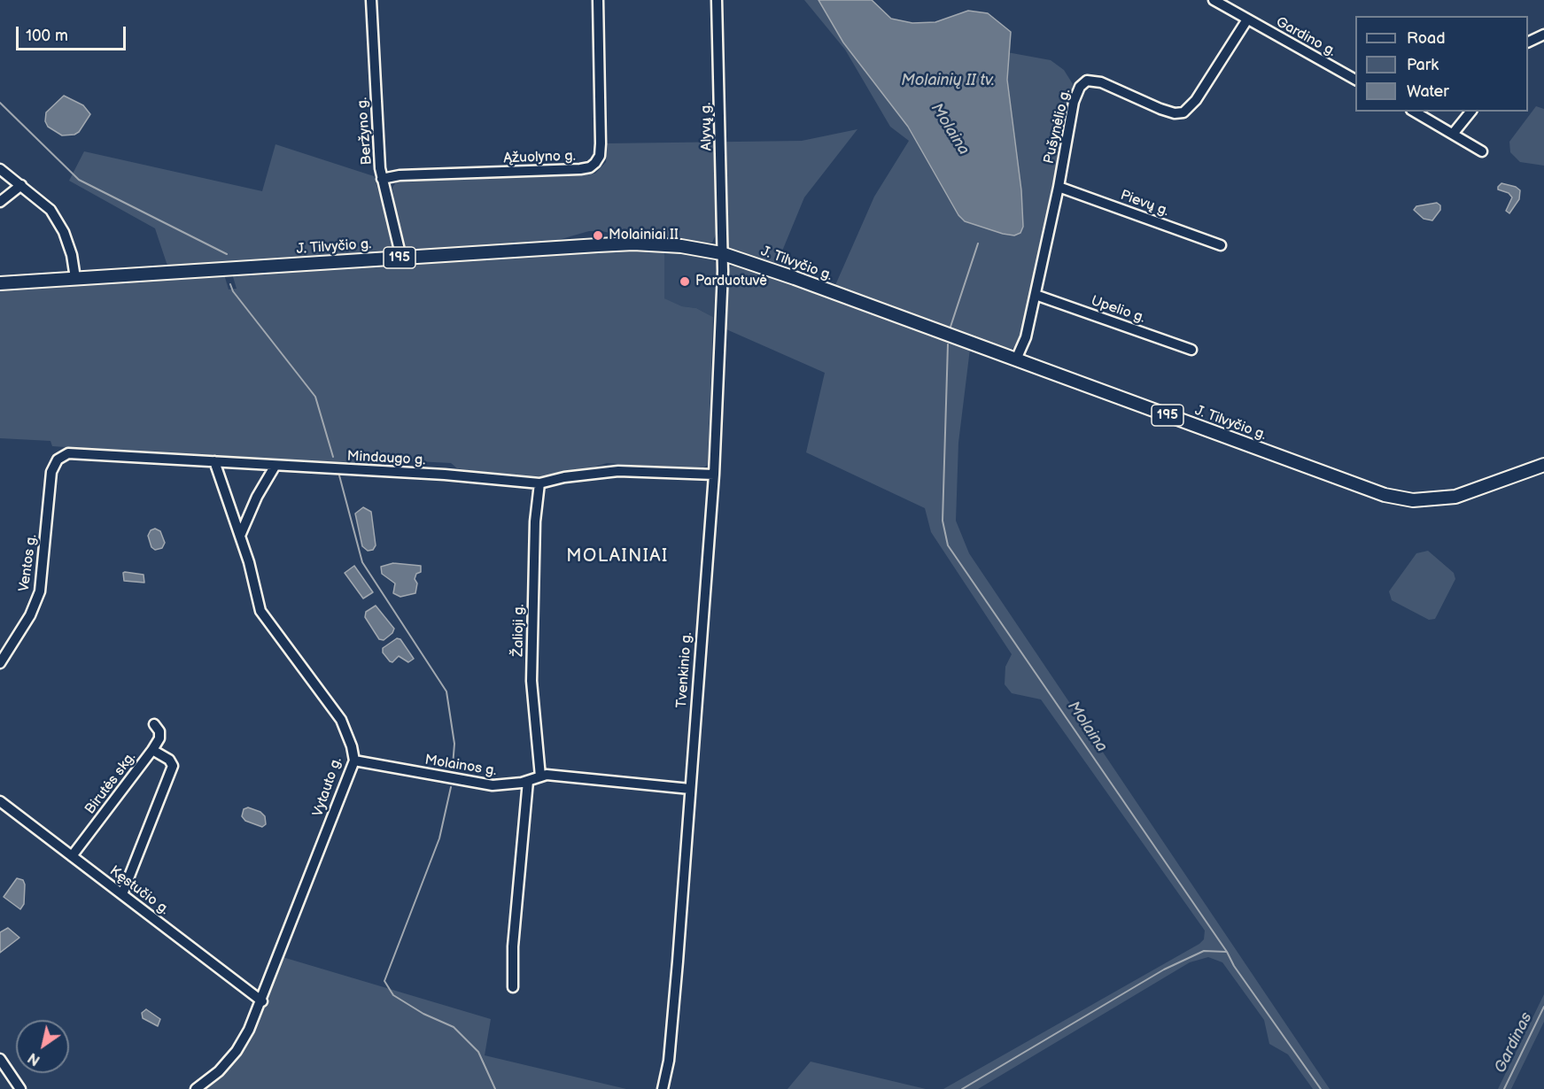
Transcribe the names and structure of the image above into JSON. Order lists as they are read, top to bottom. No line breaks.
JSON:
{"streets":{"main road":["J. Tilvyčio g.","195"],"street":["Gardino g.","Alyvų g.","Pušynėlio g.","Beržyno g.","Ąžuolyno g.","Pievų g.","Upelio g.","Mindaugo g.","Ventos g.","Žalioji g.","Tvenkinio g.","Molainos g.","Birutės skg.","Vytauto g.","Kęstučio g."]},"crossings":[["Gardino g.","Pušynėlio g."],["Alyvų g.","J. Tilvyčio g."],["Alyvų g.","Tvenkinio g."],["Pušynėlio g.","Pievų g."],["Pušynėlio g.","J. Tilvyčio g."],["Pušynėlio g.","Upelio g."],["Beržyno g.","Ąžuolyno g."],["Beržyno g.","J. Tilvyčio g."],["J. Tilvyčio g.","Tvenkinio g."],["Mindaugo g.","Ventos g."],["Mindaugo g.","Žalioji g."],["Mindaugo g.","Tvenkinio g."],["Mindaugo g.","Vytauto g."],["Žalioji g.","Molainos g."],["Tvenkinio g.","Molainos g."],["Molainos g.","Vytauto g."],["Birutės skg.","Kęstučio g."],["Vytauto g.","Kęstučio g."]],"districts":["MOLAINIAI"],"water":["Molainių II tv.","Molaina","Gardinas"],"places":["Molainiai II","Parduotuvė"],"legend":["Road","Park","Water"],"scale_bar":"100 m","north":"bottom left"}
